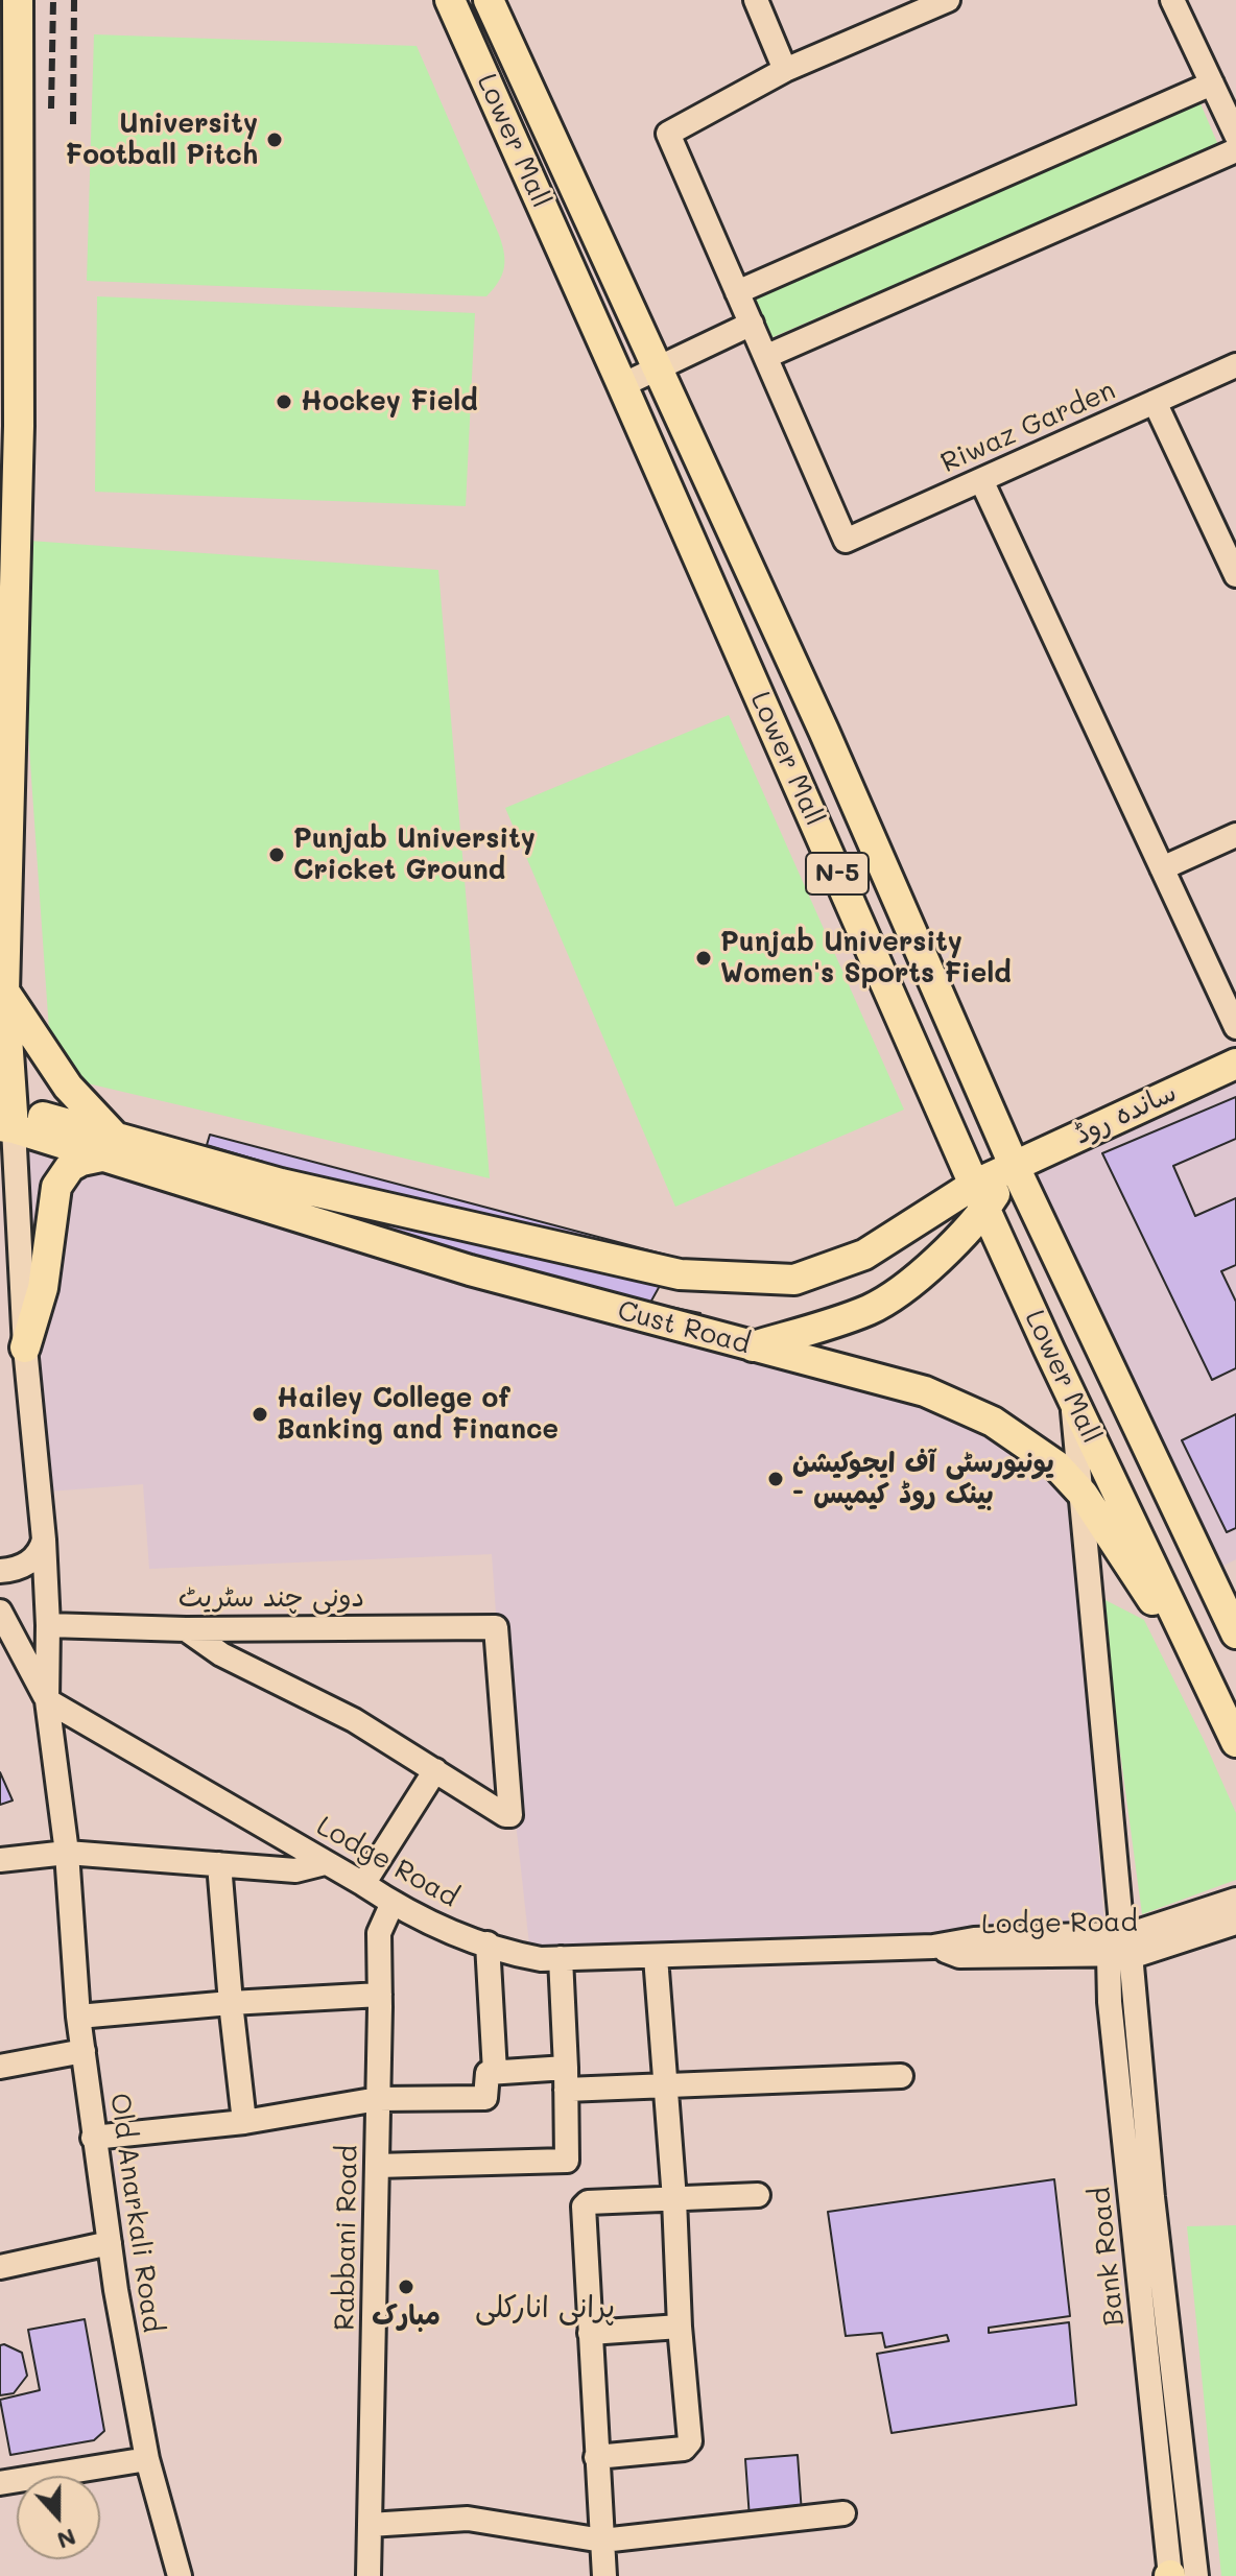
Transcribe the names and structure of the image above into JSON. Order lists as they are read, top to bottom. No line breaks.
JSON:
{"streets":{"main road":["Lower Mall","N-5","ساندہ روڈ","Cust Road"],"street":["Riwaz Garden","دونی چند سٹریٹ","Lodge Road","Old Anarkali Road","Rabbani Road","Bank Road"]},"crossings":[["Lower Mall","ساندہ روڈ"],["Lower Mall","Cust Road"],["Lower Mall","Bank Road"],["Cust Road","Bank Road"],["Lodge Road","Old Anarkali Road"],["Lodge Road","Rabbani Road"],["Lodge Road","Bank Road"]],"districts":["پرانی انارکلی"],"places":["University Football Pitch","Hockey Field","Punjab University Cricket Ground","Punjab University Women's Sports Field","Hailey College of Banking and Finance","یونیورسٹی آف ایجوکیشن - بینک روڈ کیمپس","مبارک"],"north":"bottom"}
